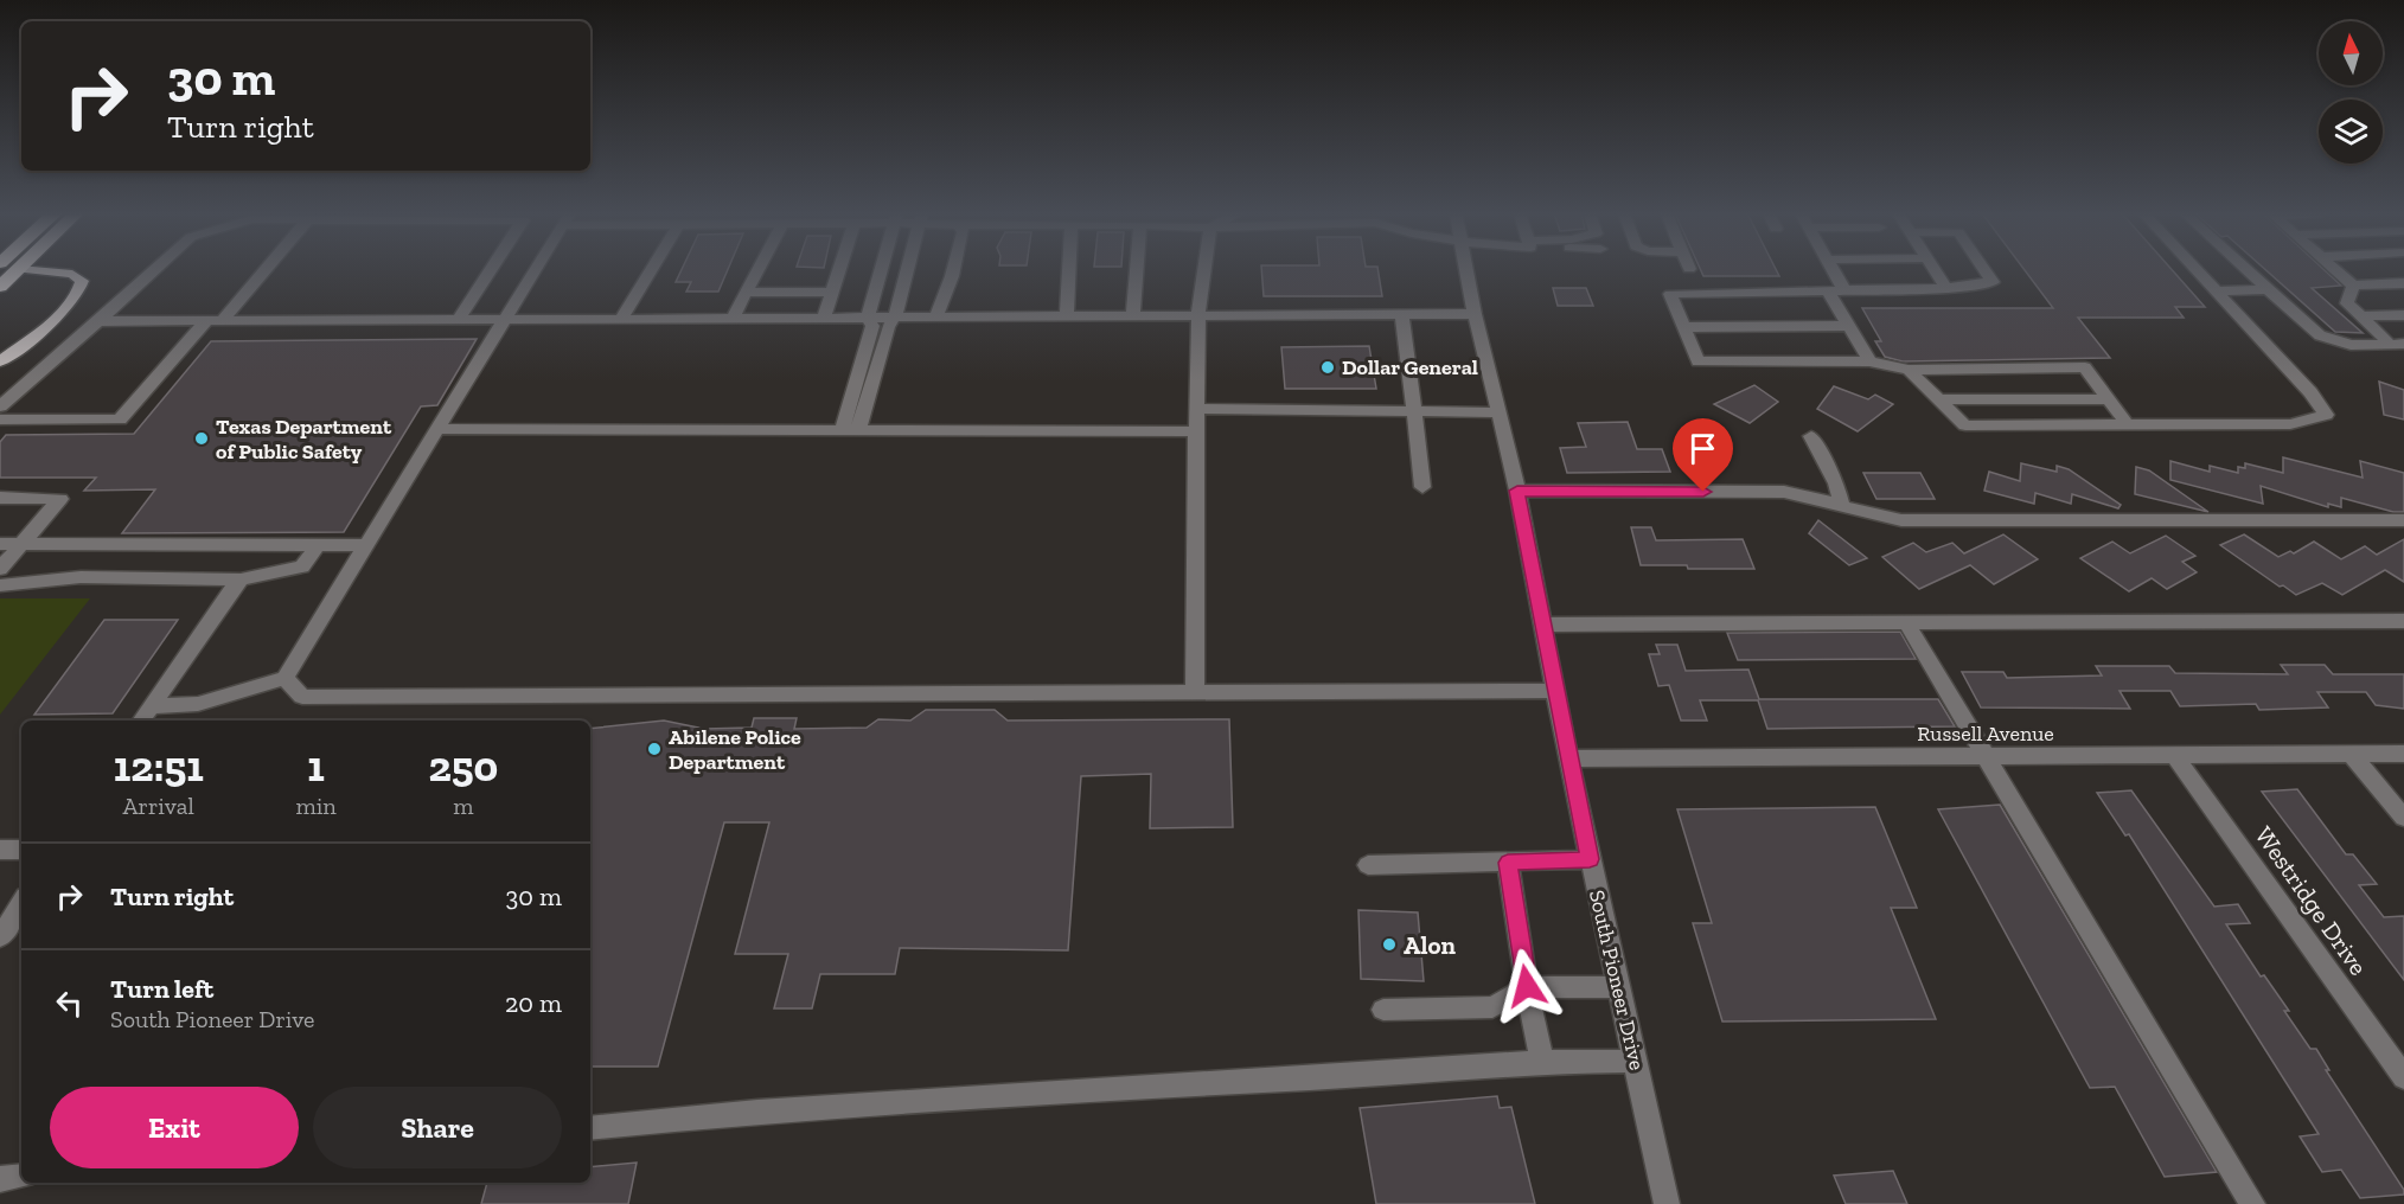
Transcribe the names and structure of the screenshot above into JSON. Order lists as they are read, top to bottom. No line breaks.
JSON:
{"streets":{"street":["Russell Avenue","Westridge Drive","South Pioneer Drive"]},"crossings":[["Russell Avenue","Westridge Drive"],["Russell Avenue","South Pioneer Drive"]],"places":["Dollar General","Texas Department of Public Safety","Abilene Police Department","Alon"],"north":"top","page":{"turn":["30 m","Turn right"],"eta":["12:51","Arrival","1","min","250","m"],"list":[{"name":"Turn right","value":"30 m"},{"name":"Turn left","note":"South Pioneer Drive","value":"20 m"}],"buttons":["Exit","Share"]}}
